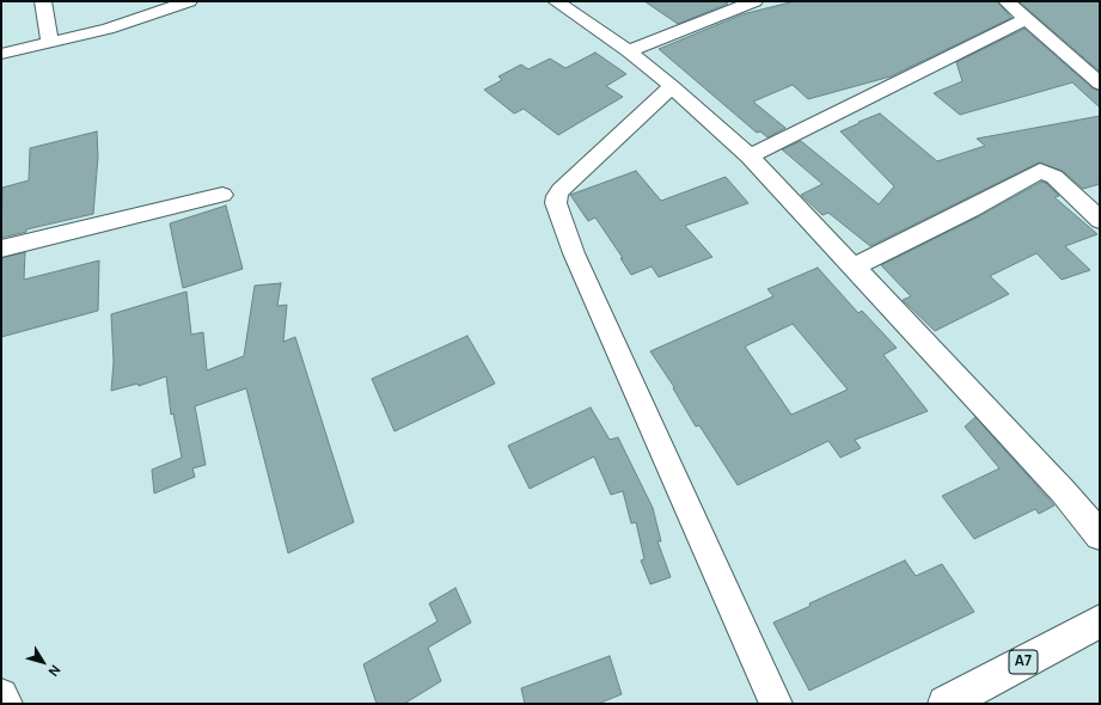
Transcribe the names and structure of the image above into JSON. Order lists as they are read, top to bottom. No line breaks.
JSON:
{"streets":{"highway":["A7"]},"north":"bottom right"}
